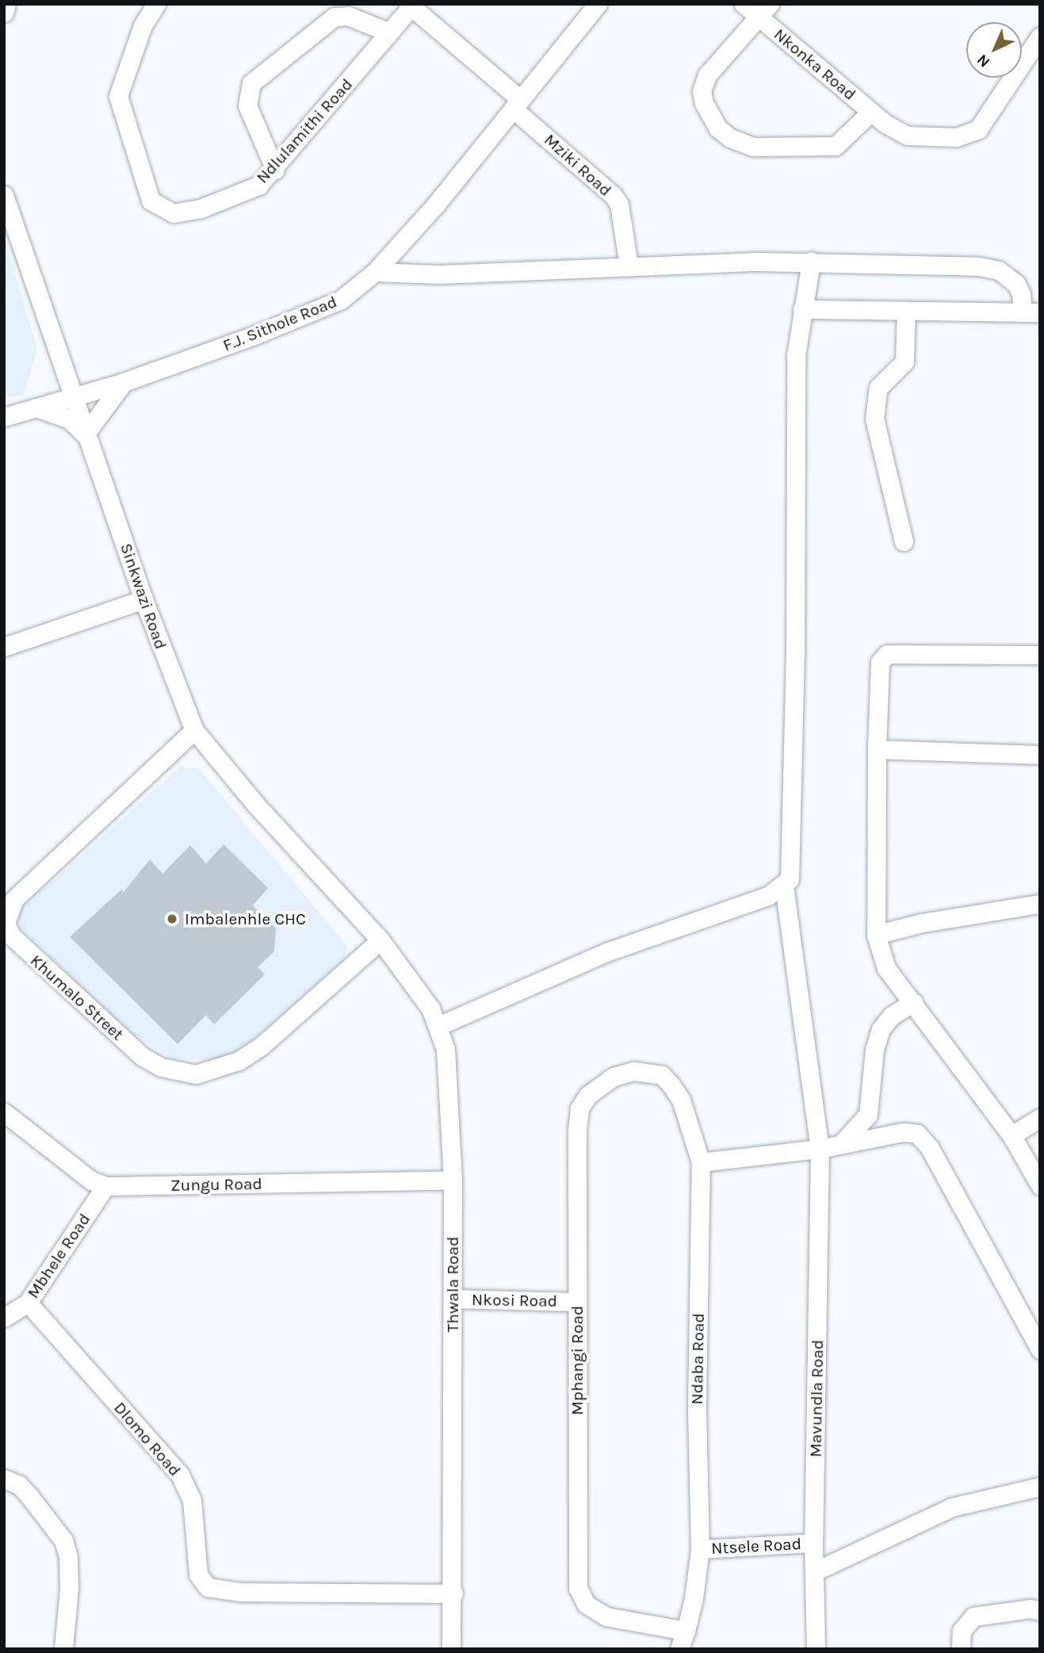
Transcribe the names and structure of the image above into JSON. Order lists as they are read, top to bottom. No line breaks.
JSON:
{"streets":{"street":["Nkonka Road","Ndlulamithi Road","Mziki Road","F.J. Sithole Road","Sinkwazi Road","Khumalo Street","Zungu Road","Mbhele Road","Thwala Road","Nkosi Road","Ndaba Road","Mphangi Road","Mavundla Road","Dlomo Road","Ntsele Road"]},"crossings":[["Ndlulamithi Road","Mziki Road"],["Mziki Road","F.J. Sithole Road"],["F.J. Sithole Road","Sinkwazi Road"],["Sinkwazi Road","Khumalo Street"],["Sinkwazi Road","Thwala Road"],["Khumalo Street","Thwala Road"],["Zungu Road","Mbhele Road"],["Zungu Road","Thwala Road"],["Mbhele Road","Dlomo Road"],["Thwala Road","Nkosi Road"],["Thwala Road","Dlomo Road"],["Nkosi Road","Mphangi Road"],["Ndaba Road","Mphangi Road"],["Ndaba Road","Ntsele Road"],["Mavundla Road","Ntsele Road"]],"places":["Imbalenhle CHC"],"north":"bottom left"}
